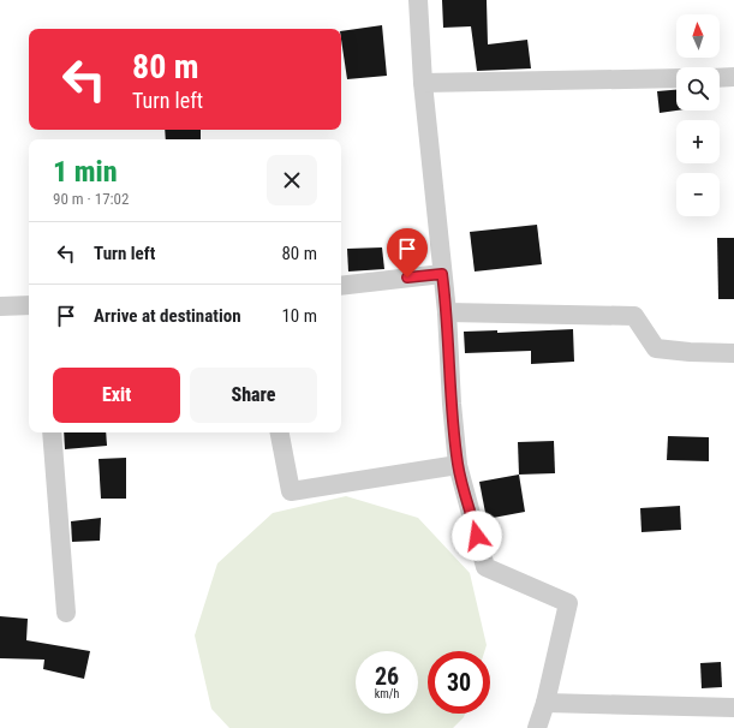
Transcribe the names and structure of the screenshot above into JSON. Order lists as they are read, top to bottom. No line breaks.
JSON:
{"north":"top","page":{"map_buttons":["+","−"],"turn":["80 m","Turn left"],"heading":["1 min","90 m · 17:02"],"list":[{"name":"Turn left","value":"80 m"},{"name":"Arrive at destination","value":"10 m"}],"buttons":["Exit","Share"],"speed":"26 km/h","limit":"30"}}
